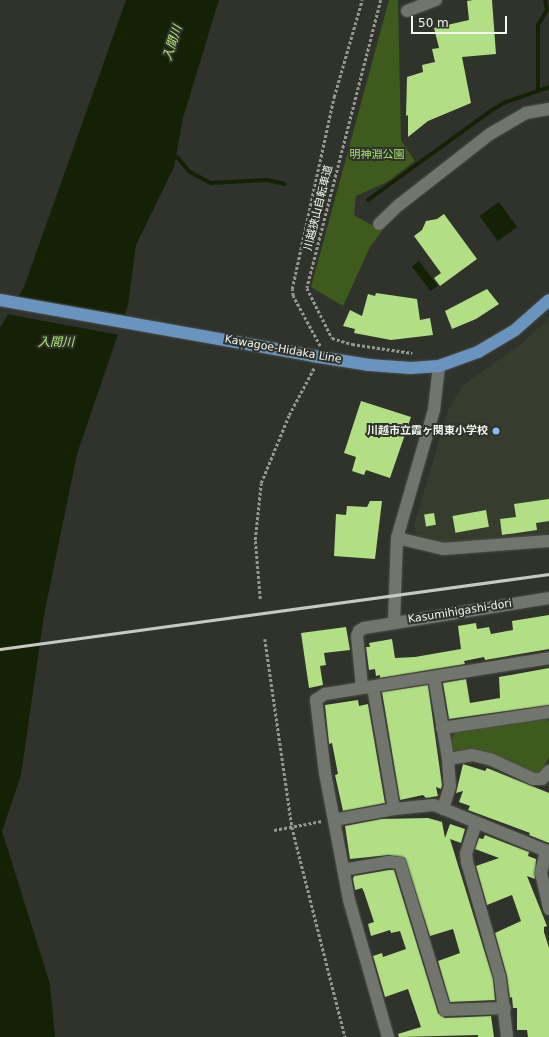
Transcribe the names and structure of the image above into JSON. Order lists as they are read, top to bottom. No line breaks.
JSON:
{"streets":{"main road":["Kawagoe-Hidaka Line"],"street":["Kasumihigashi-dori"],"path":["川越狭山自転車道"]},"crossings":[["Kawagoe-Hidaka Line","Kasumihigashi-dori"]],"water":["入間川"],"parks":["明神淵公園"],"places":["川越市立霞ヶ関東小学校"],"scale_bar":"50 m"}
